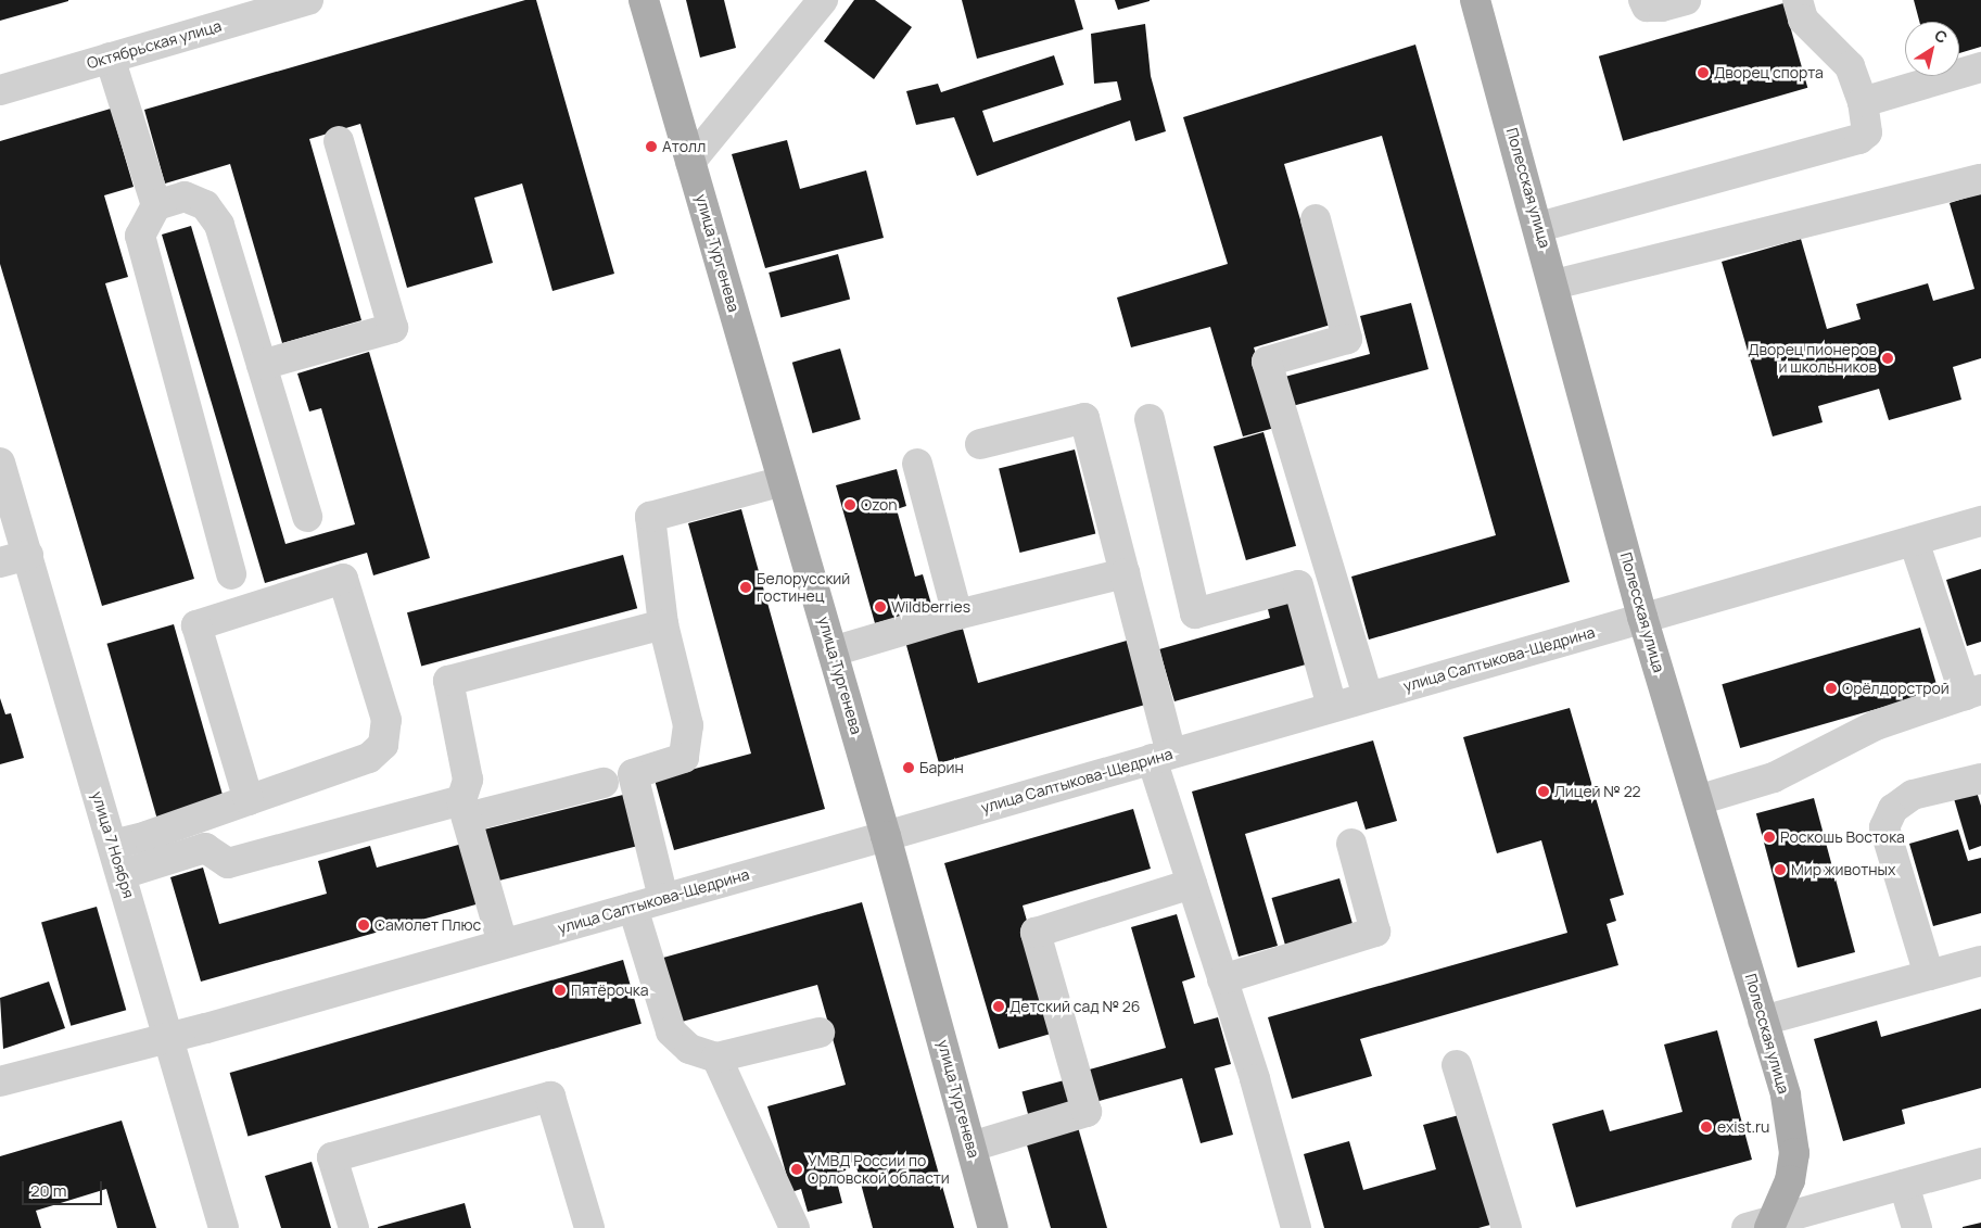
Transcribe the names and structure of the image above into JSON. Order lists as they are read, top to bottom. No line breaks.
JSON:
{"streets":{"main road":["Полесская улица","улица Тургенева"],"street":["Октябрьская улица","улица Салтыкова-Щедрина","улица 7 Ноября"]},"crossings":[["Полесская улица","улица Салтыкова-Щедрина"],["улица Тургенева","улица Салтыкова-Щедрина"],["улица Салтыкова-Щедрина","улица 7 Ноября"]],"places":["Дворец спорта","Атолл","Дворец пионеров и школьников","Ozon","Белорусский гостинец","Wildberries","Орёлдорстрой","Барин","Лицей № 22","Роскошь Востока","Мир животных","Самолет Плюс","Пятёрочка","Детский сад № 26","exist.ru","УМВД России по Орловской области"],"scale_bar":"20 m","north":"top right"}
